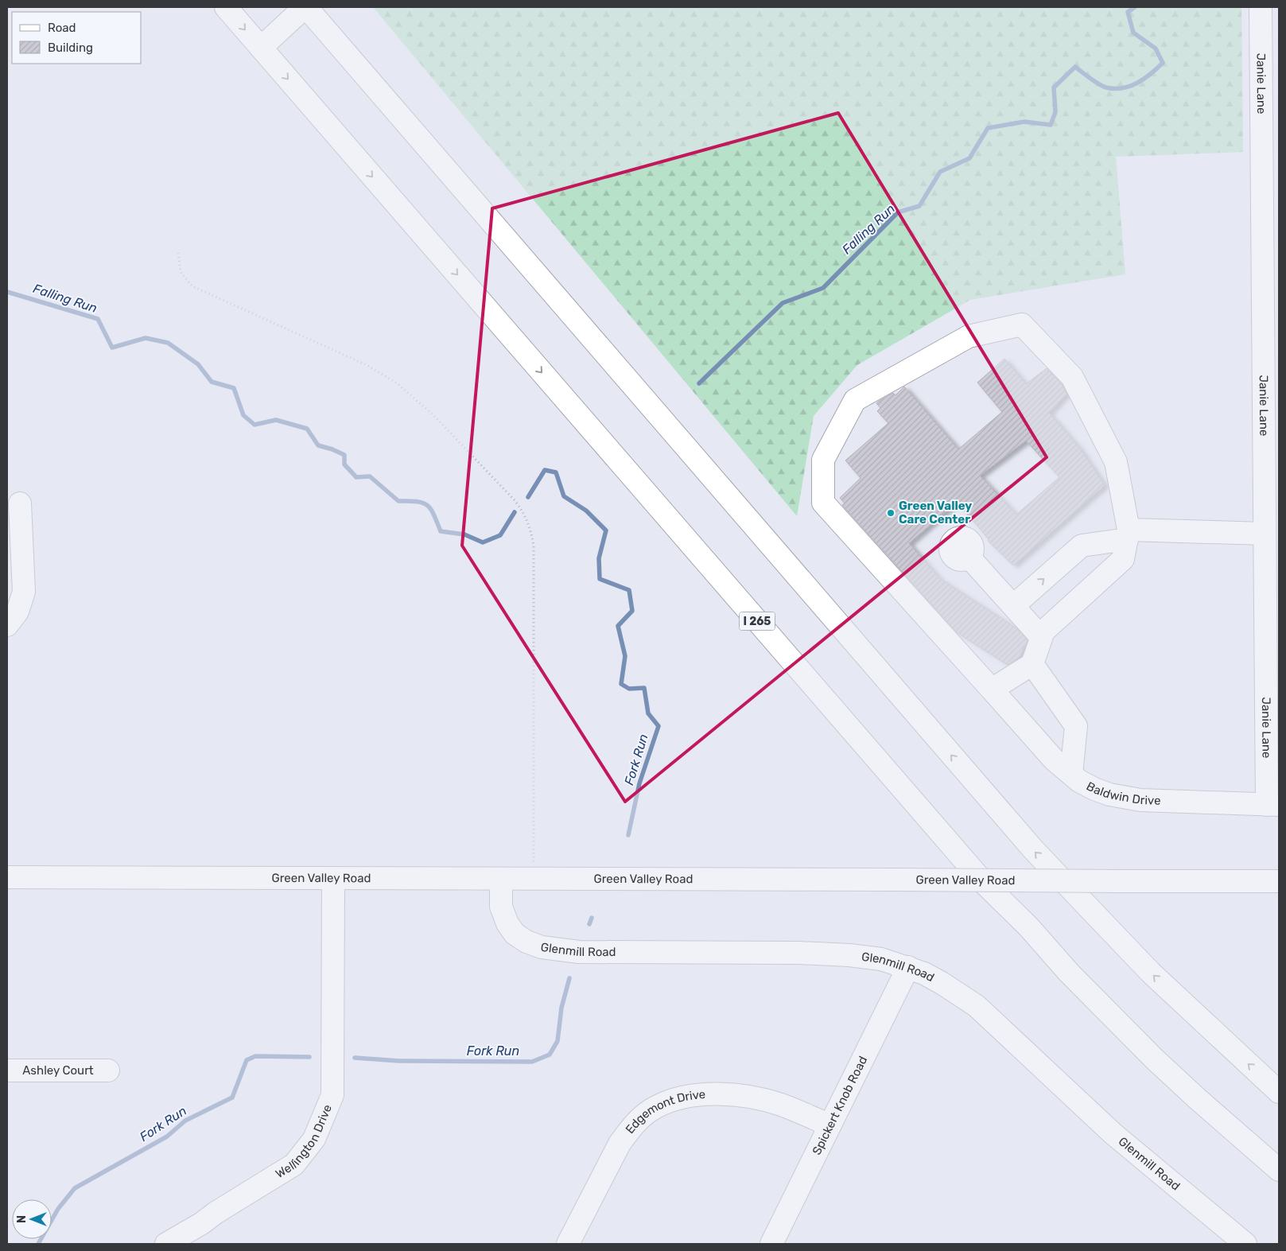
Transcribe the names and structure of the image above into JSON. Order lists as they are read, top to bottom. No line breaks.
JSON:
{"streets":{"main road":["Janie Lane","I 265","Baldwin Drive","Green Valley Road","Glenmill Road","Ashley Court","Spickert Knob Road","Edgemont Drive","Wellington Drive"]},"crossings":[["Janie Lane","Baldwin Drive"],["Green Valley Road","Glenmill Road"],["Green Valley Road","Wellington Drive"],["Glenmill Road","Spickert Knob Road"],["Spickert Knob Road","Edgemont Drive"]],"water":["Falling Run","Fork Run"],"places":["Green Valley Care Center"],"legend":["Road","Building"],"north":"left"}
